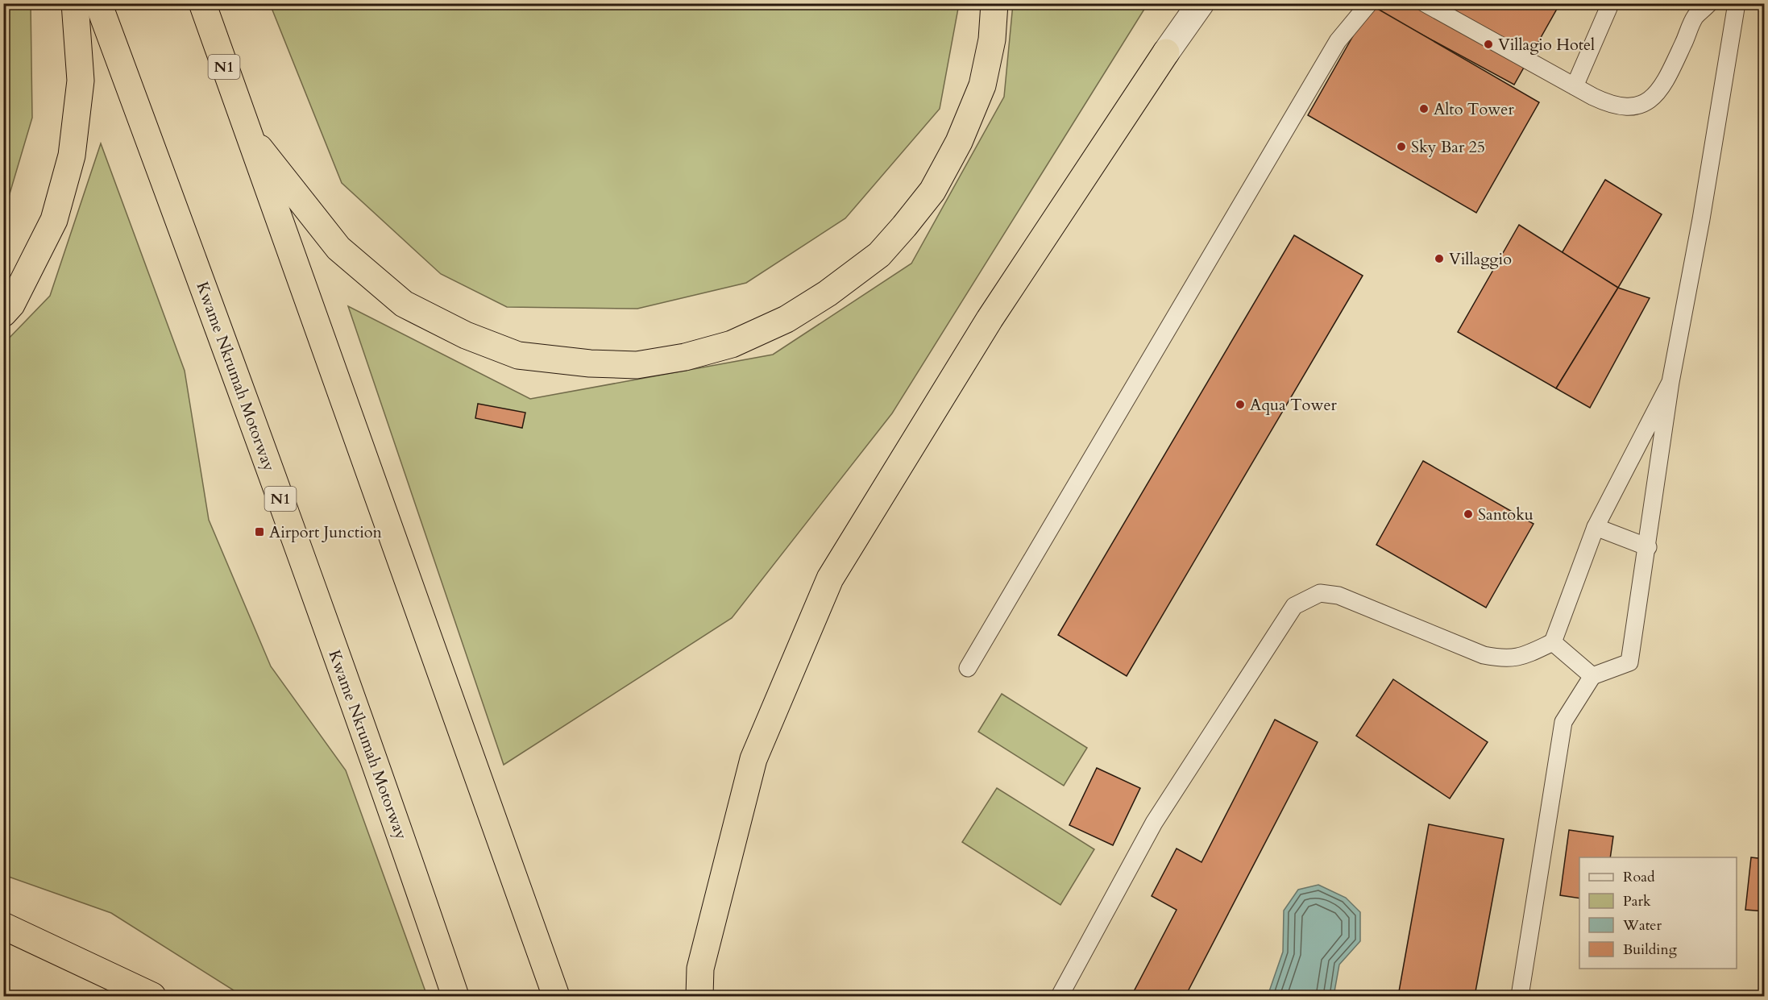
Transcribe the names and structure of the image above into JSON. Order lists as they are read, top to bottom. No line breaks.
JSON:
{"streets":{"highway":["N1","Kwame Nkrumah Motorway"]},"places":{"other":["Villagio Hotel","Alto Tower","Sky Bar 25","Villaggio","Aqua Tower","Santoku"],"transit":["Airport Junction"]},"legend":["Road","Park","Water","Building"]}
